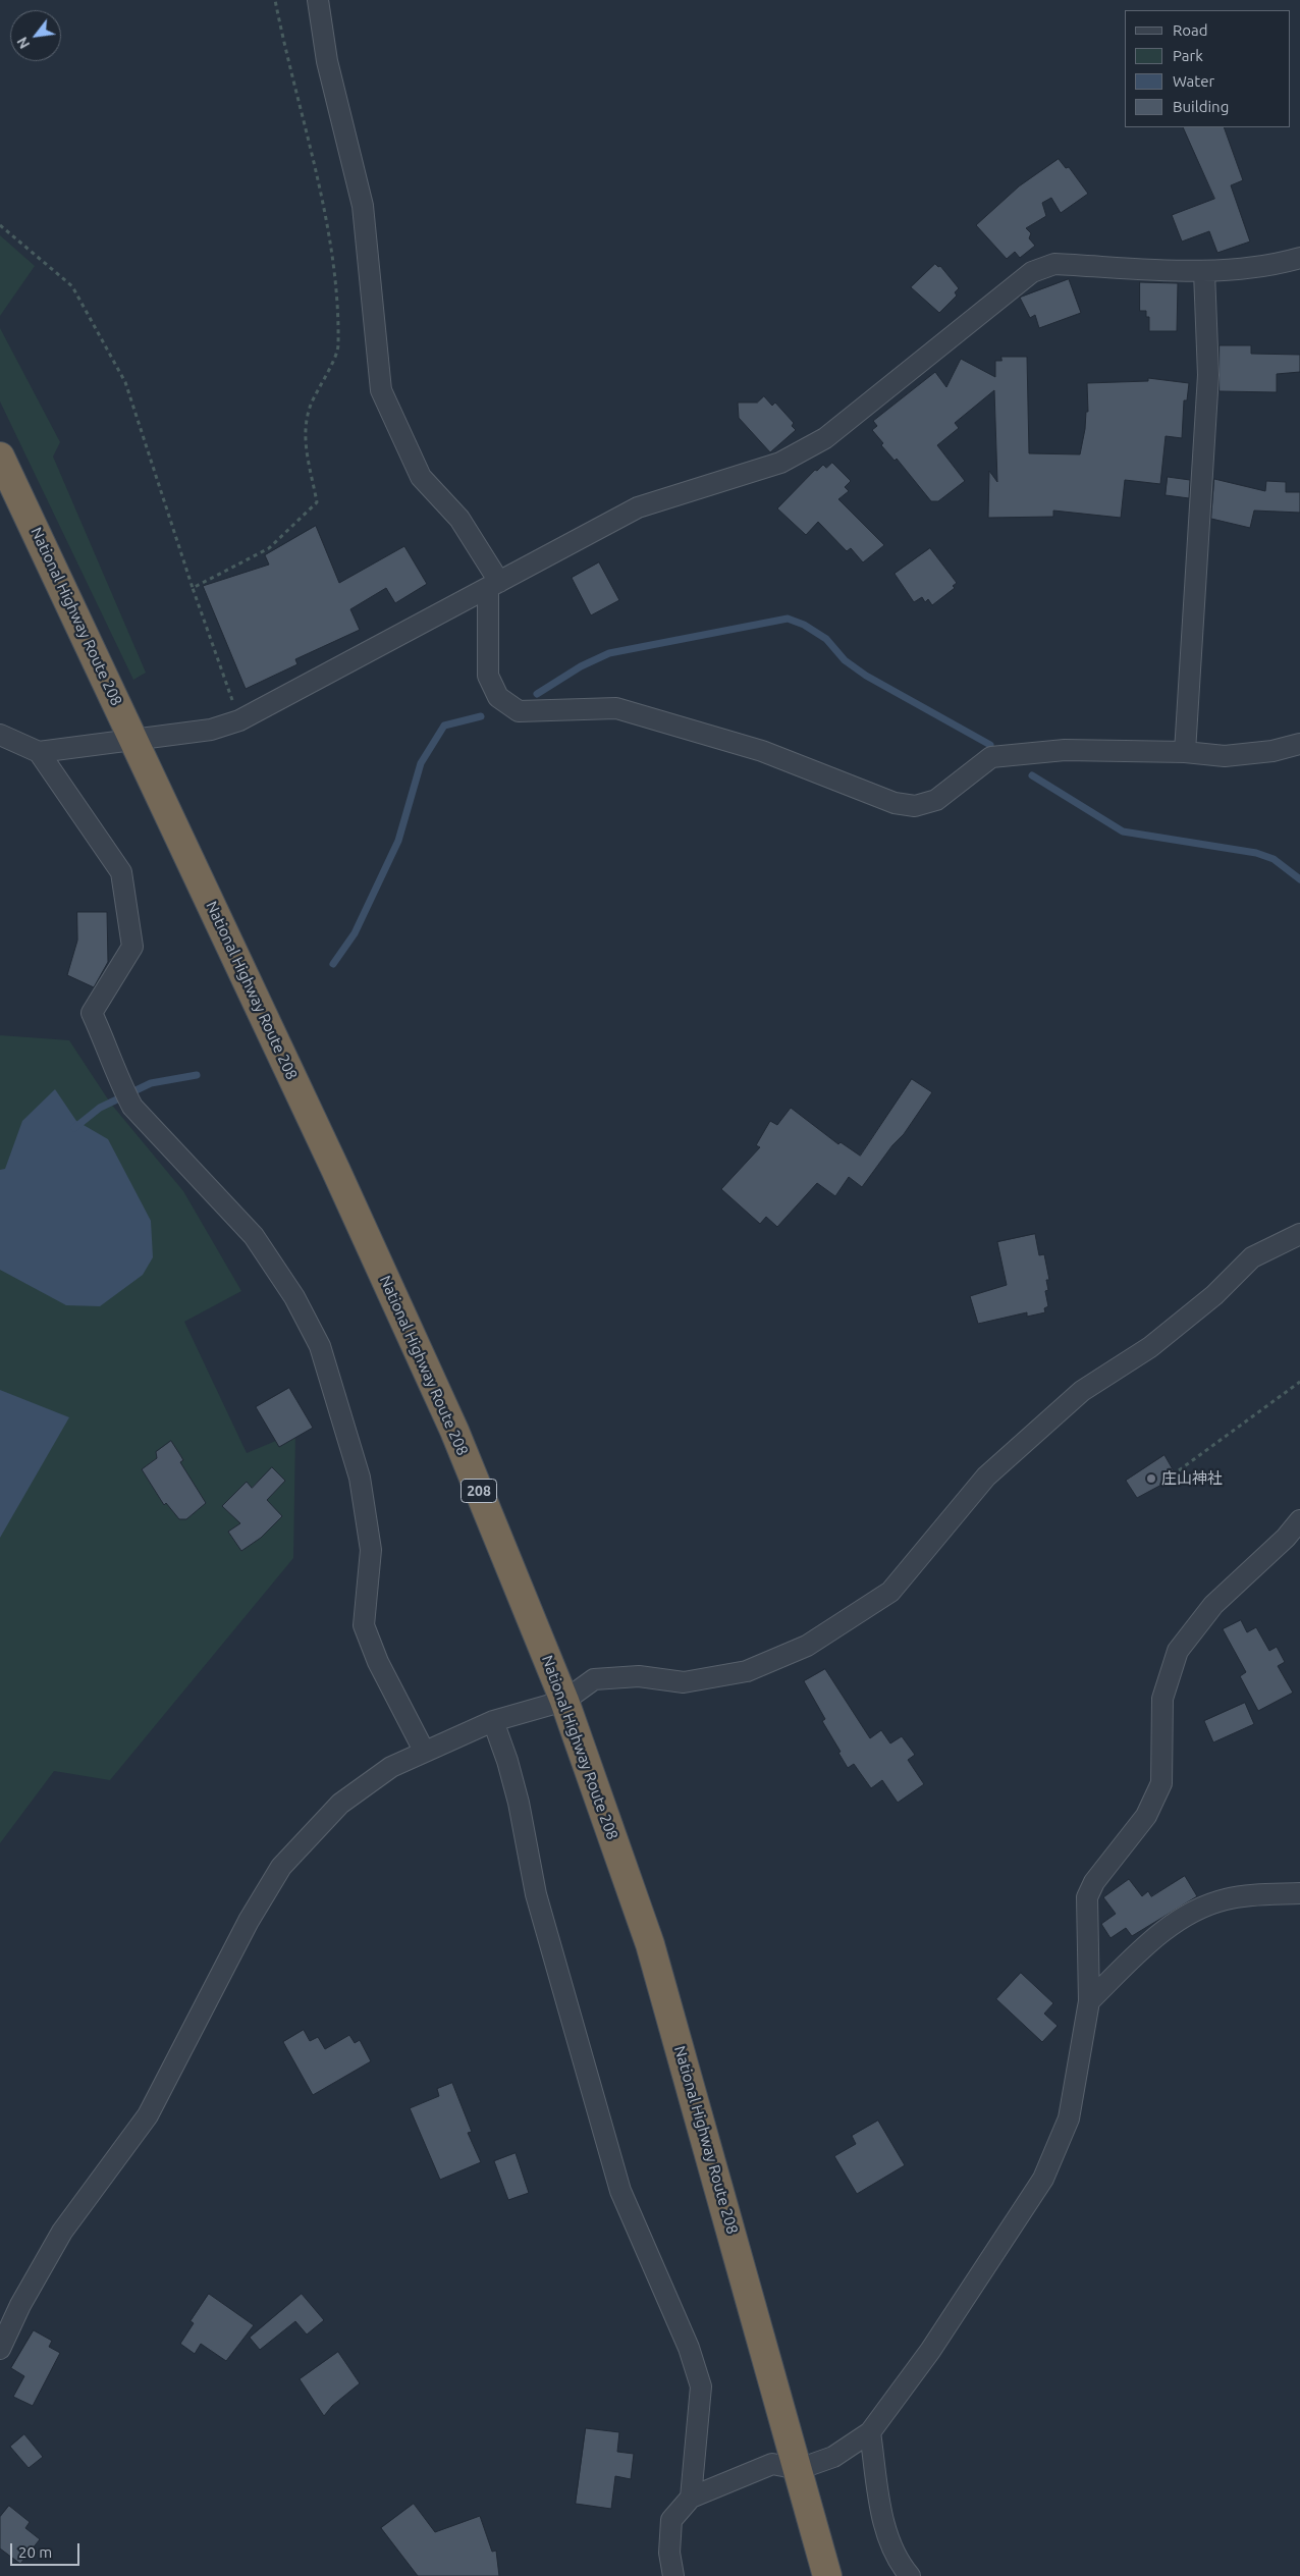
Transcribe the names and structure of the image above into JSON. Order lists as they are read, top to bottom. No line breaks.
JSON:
{"streets":{"highway":["National Highway Route 208","208"]},"places":["庄山神社"],"legend":["Road","Park","Water","Building"],"scale_bar":"20 m","north":"bottom left"}
